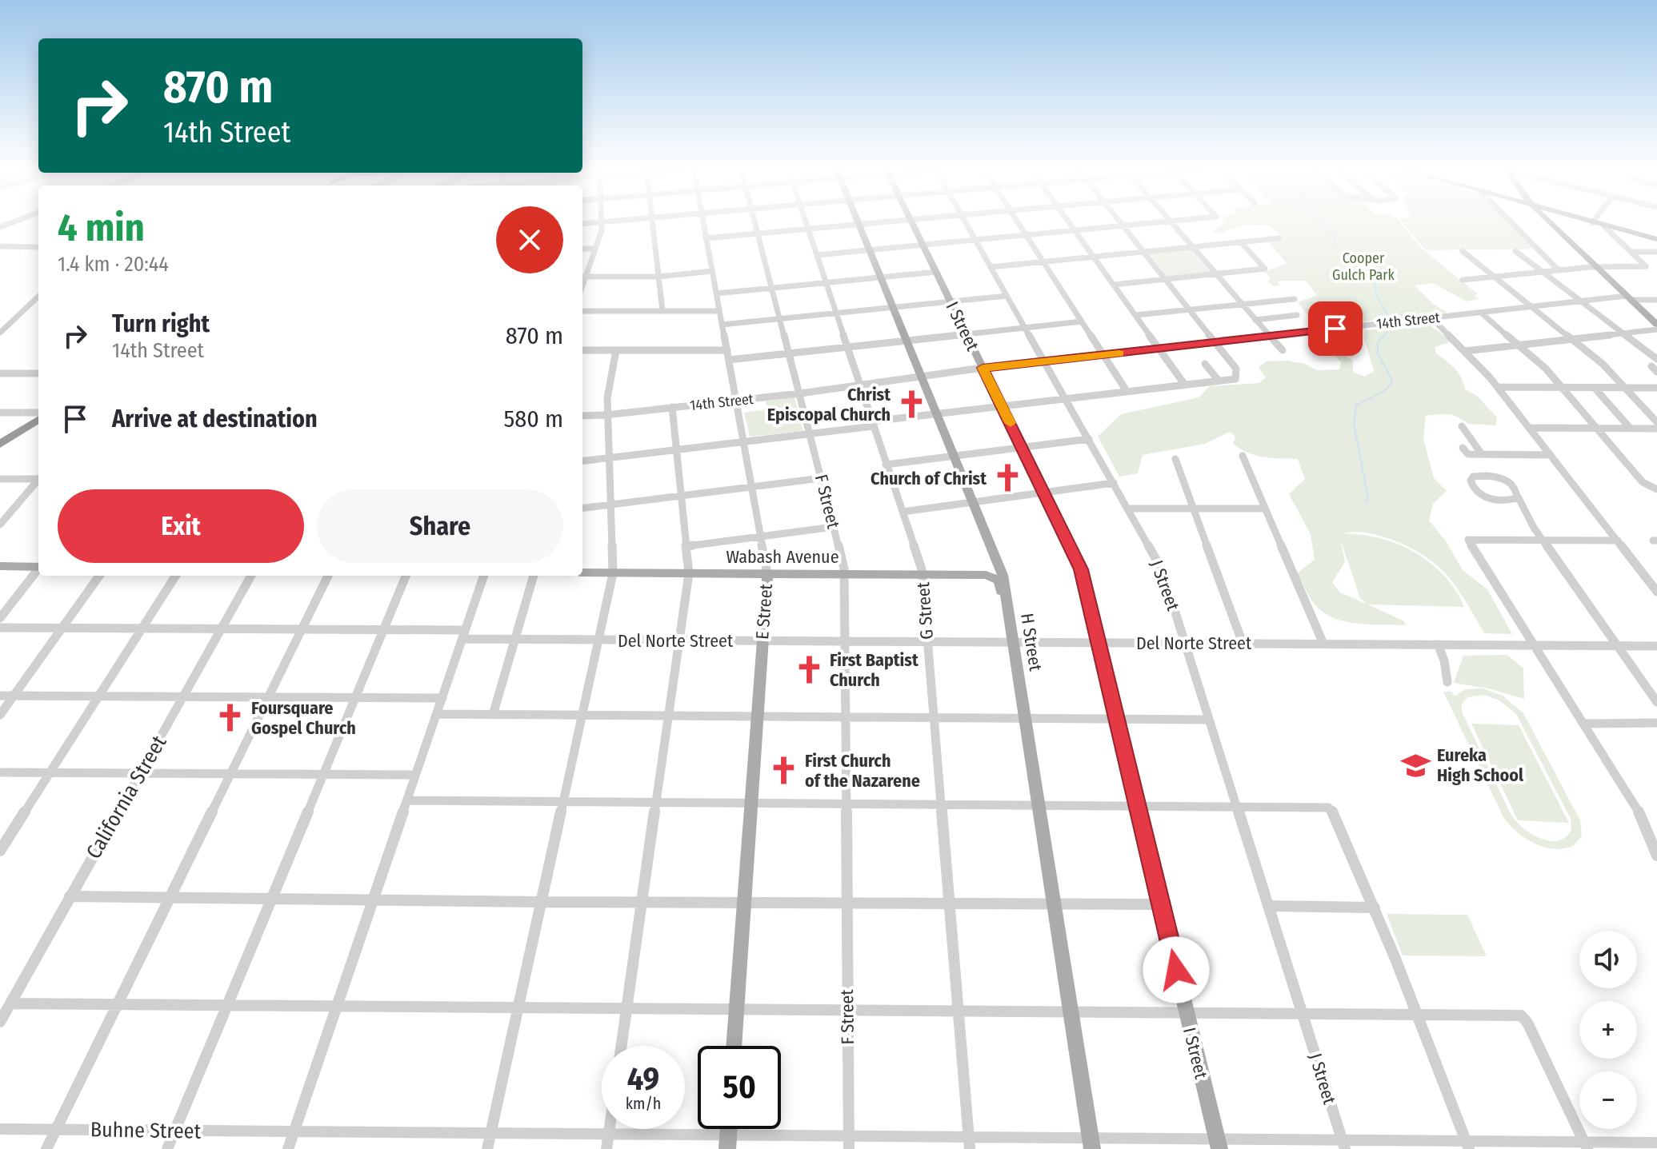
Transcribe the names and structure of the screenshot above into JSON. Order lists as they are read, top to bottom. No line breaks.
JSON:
{"streets":{"main road":["I Street","Wabash Avenue","E Street","H Street"],"street":["14th Street","F Street","J Street","G Street","Del Norte Street","California Street","Buhne Street"]},"crossings":[["14th Street","I Street"],["14th Street","F Street"],["14th Street","J Street"],["14th Street","G Street"],["14th Street","E Street"],["14th Street","H Street"],["I Street","Del Norte Street"],["I Street","Buhne Street"],["F Street","Wabash Avenue"],["F Street","Del Norte Street"],["F Street","Buhne Street"],["Wabash Avenue","G Street"],["Wabash Avenue","E Street"],["Wabash Avenue","H Street"],["J Street","Del Norte Street"],["J Street","Buhne Street"],["G Street","Del Norte Street"],["G Street","Buhne Street"],["E Street","Del Norte Street"],["Del Norte Street","H Street"],["Del Norte Street","California Street"],["H Street","Buhne Street"]],"parks":["Cooper Gulch Park"],"places":{"church":["Christ Episcopal Church","Church of Christ","First Baptist Church","Foursquare Gospel Church","First Church of the Nazarene"],"school or university":["Eureka High School"]},"page":{"turn":["870 m","14th Street"],"heading":["4 min","1.4 km · 20:44"],"list":[{"name":"Turn right","note":"14th Street","value":"870 m"},{"name":"Arrive at destination","value":"580 m"}],"buttons":["Exit","Share"],"map_buttons":["+","−"],"speed":"49 km/h","limit":"50"}}
